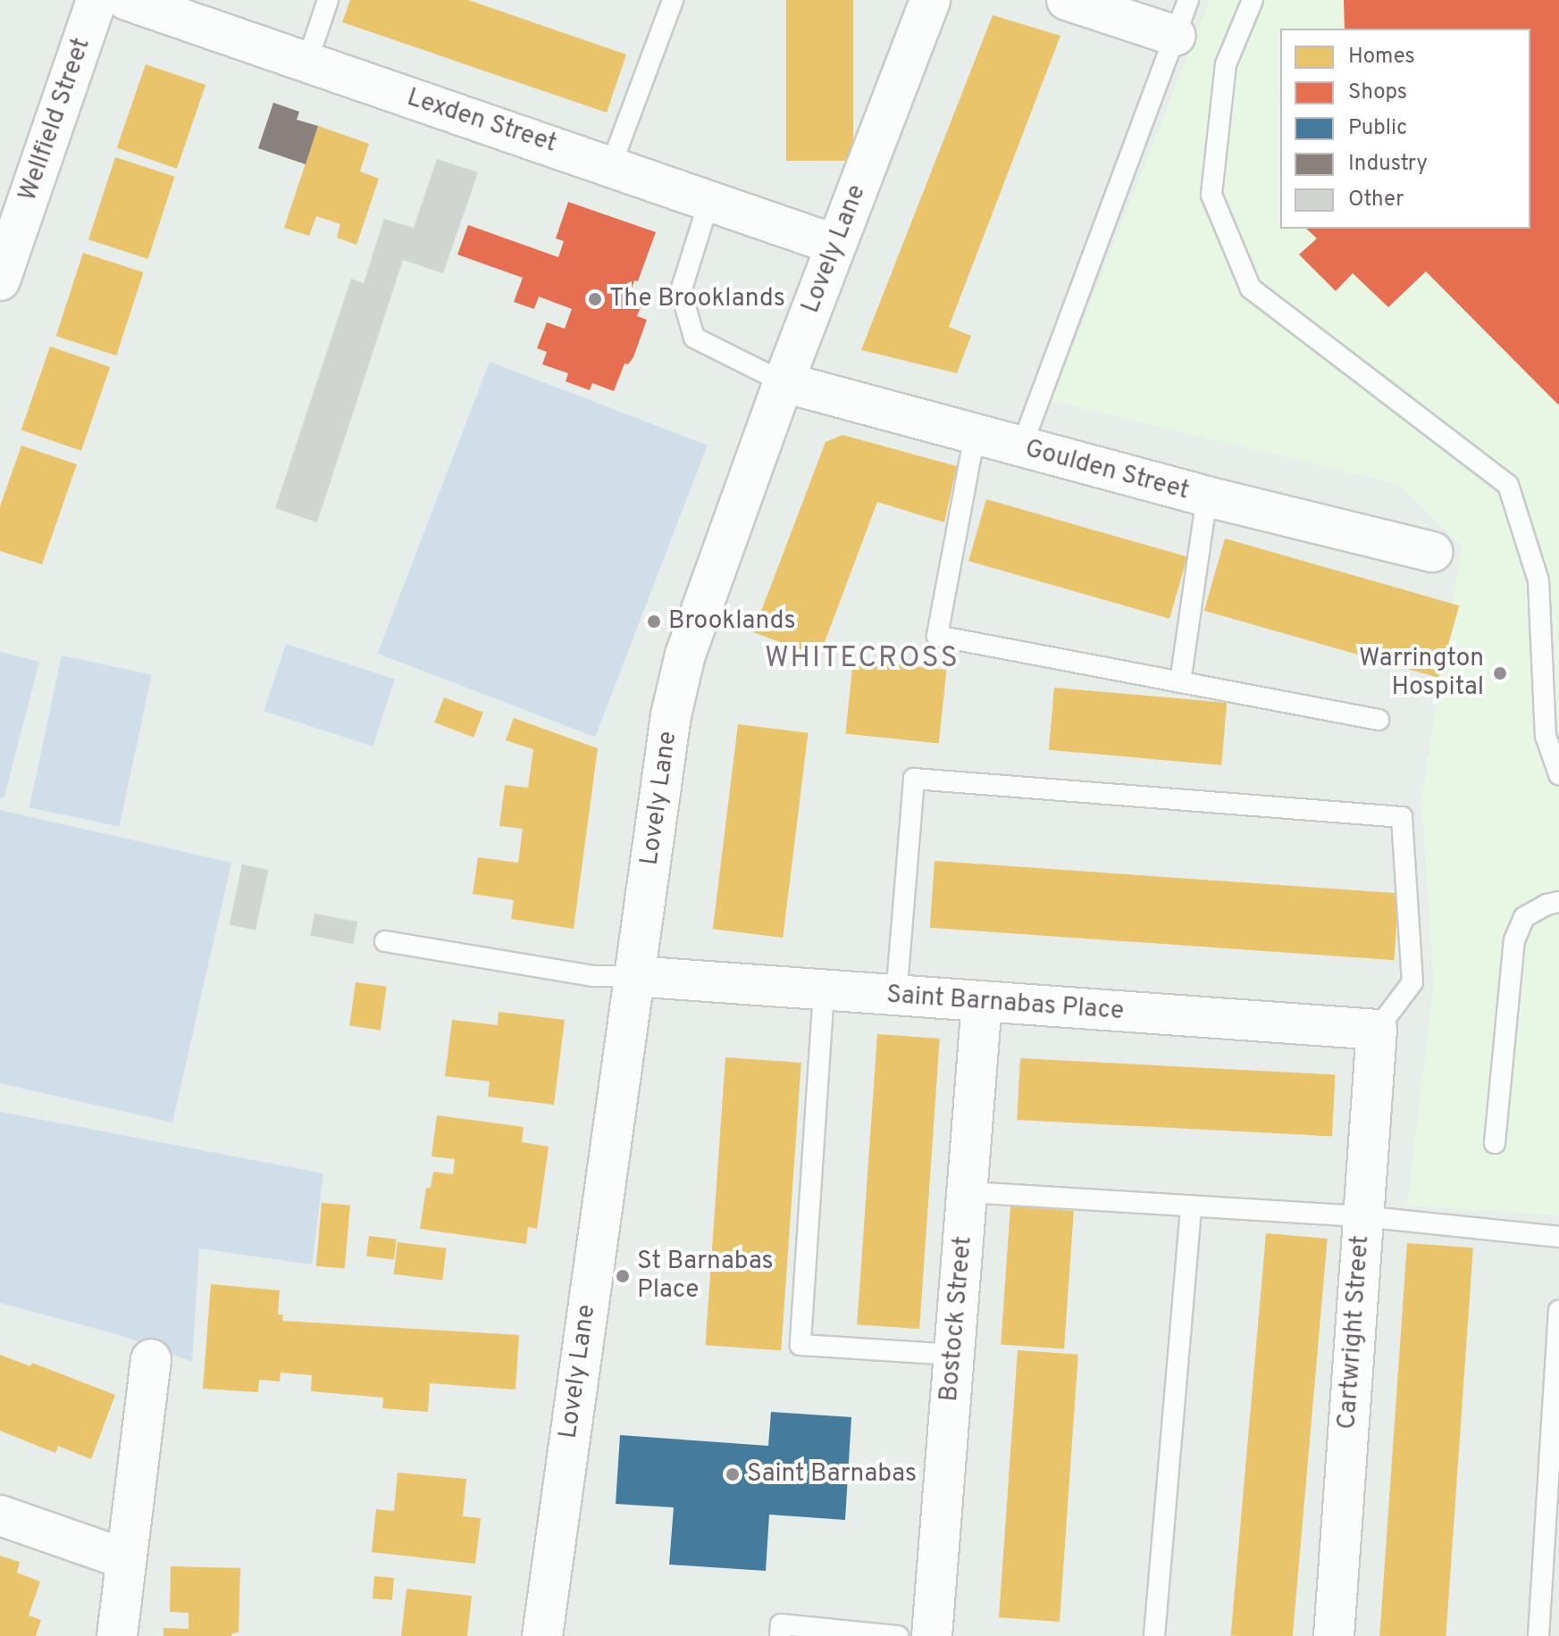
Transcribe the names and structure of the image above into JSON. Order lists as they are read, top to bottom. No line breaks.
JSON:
{"streets":{"street":["Wellfield Street","Lexden Street","Lovely Lane","Goulden Street","Saint Barnabas Place","Bostock Street","Cartwright Street"]},"crossings":[["Lexden Street","Lovely Lane"],["Lovely Lane","Goulden Street"],["Lovely Lane","Saint Barnabas Place"],["Saint Barnabas Place","Bostock Street"],["Saint Barnabas Place","Cartwright Street"]],"districts":["WHITECROSS"],"places":["The Brooklands","Brooklands","Warrington Hospital","St Barnabas Place","Saint Barnabas"],"legend":["Homes","Shops","Public","Industry","Other"]}
